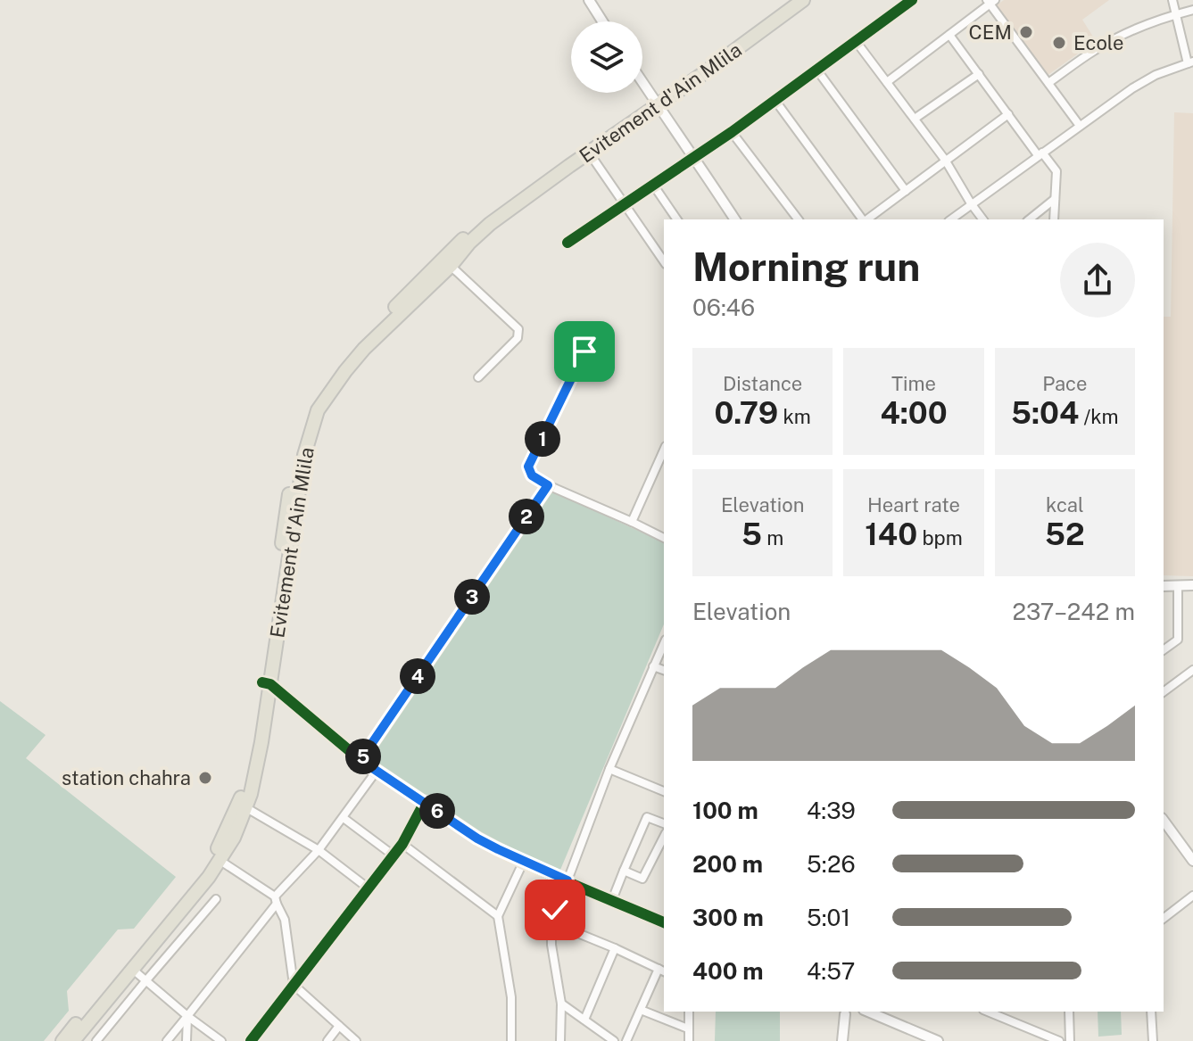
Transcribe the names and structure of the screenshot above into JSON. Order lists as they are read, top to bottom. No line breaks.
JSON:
{"streets":{"highway":["Evitement d'Ain Mlila"]},"places":["CEM","Ecole","station chahra"],"page":{"heading":["Morning run","06:46"],"stats":[["Distance","0.79 km"],["Time","4:00"],["Pace","5:04 /km"],["Elevation","5 m"],["Heart rate","140 bpm"],["kcal","52"]],"pins":["1","2","3","4","5","6"],"chart":["Elevation","237–242 m"],"list":[{"name":"100 m","note":"4:39"},{"name":"200 m","note":"5:26"},{"name":"300 m","note":"5:01"},{"name":"400 m","note":"4:57"}]}}
